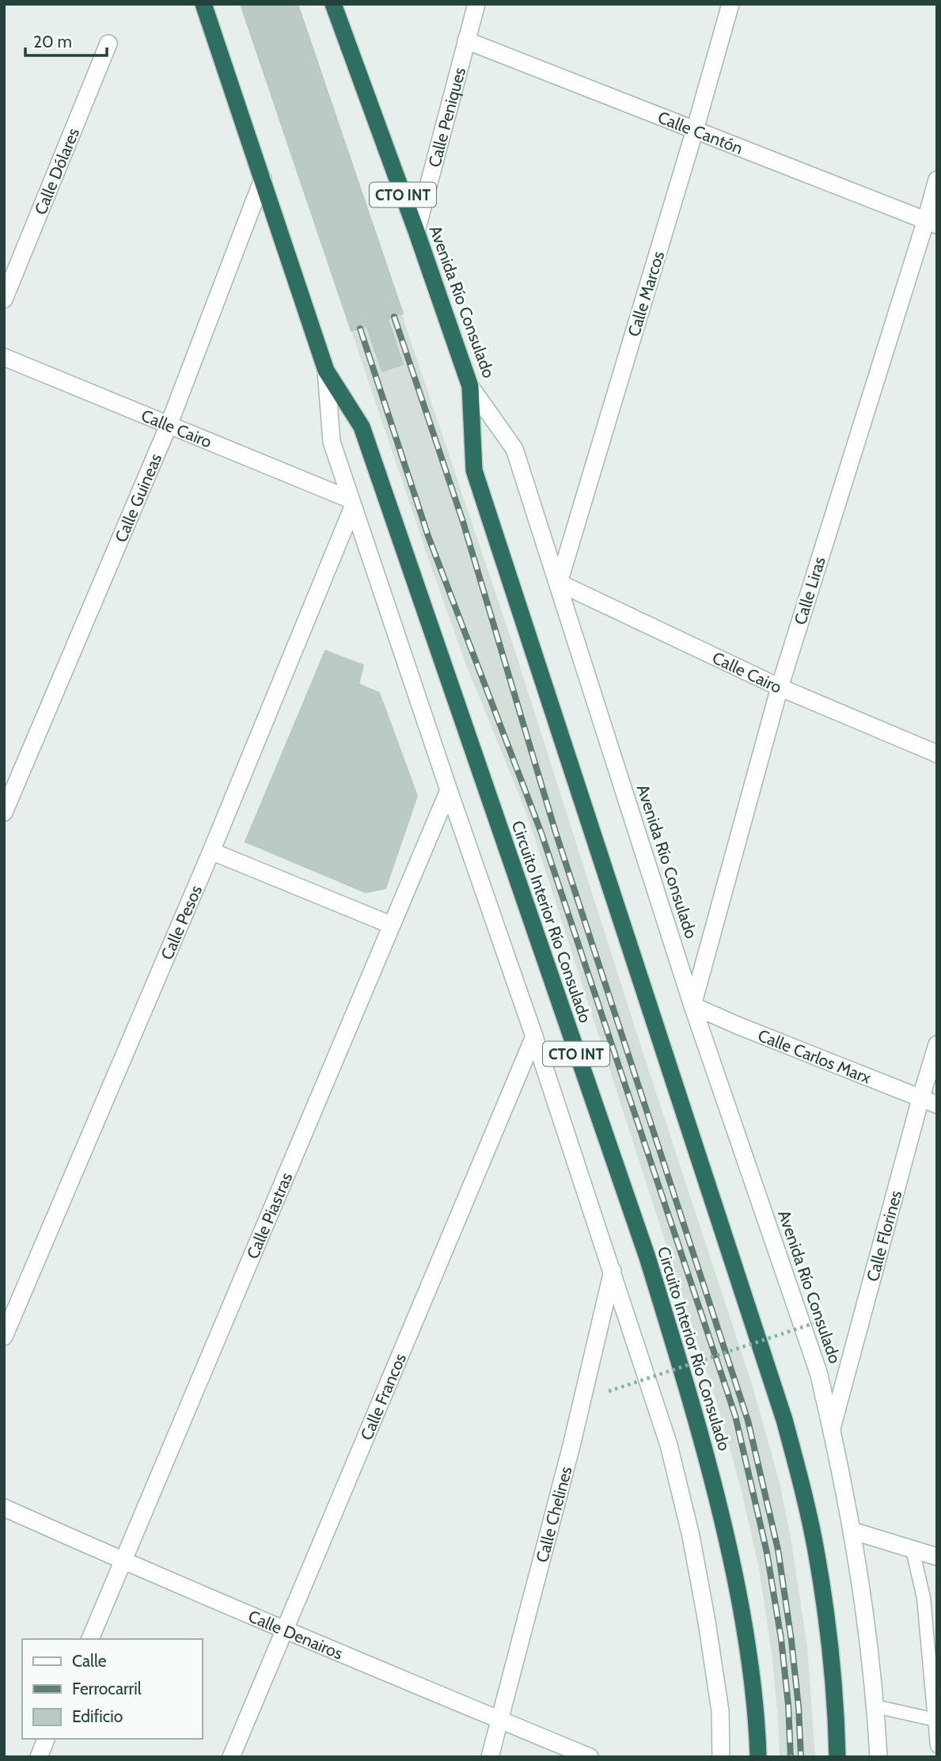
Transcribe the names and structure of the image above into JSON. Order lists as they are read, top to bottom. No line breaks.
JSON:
{"streets":{"highway":["CTO INT","Avenida Río Consulado","Circuito Interior Río Consulado"],"street":["Calle Peniques","Calle Cantón","Calle Dólares","Calle Marcos","Calle Cairo","Calle Guineas","Calle Liras","Calle Pesos","Calle Carlos Marx","Calle Piastras","Calle Florines","Calle Francos","Calle Chelines","Calle Denairos"]},"crossings":[["Calle Peniques","Calle Cantón"],["Calle Peniques","Avenida Río Consulado"],["Calle Cantón","Calle Marcos"],["Calle Cantón","Calle Liras"],["CTO INT","Avenida Río Consulado"],["CTO INT","Calle Cairo"],["CTO INT","Calle Guineas"],["CTO INT","Circuito Interior Río Consulado"],["CTO INT","Calle Pesos"],["CTO INT","Calle Piastras"],["CTO INT","Calle Francos"],["CTO INT","Calle Chelines"],["Calle Marcos","Avenida Río Consulado"],["Calle Marcos","Calle Cairo"],["Avenida Río Consulado","Calle Cairo"],["Avenida Río Consulado","Calle Liras"],["Avenida Río Consulado","Calle Carlos Marx"],["Avenida Río Consulado","Calle Florines"],["Calle Cairo","Calle Guineas"],["Calle Cairo","Calle Liras"],["Calle Cairo","Calle Pesos"],["Calle Liras","Calle Carlos Marx"],["Calle Carlos Marx","Calle Florines"],["Calle Piastras","Calle Denairos"],["Calle Francos","Calle Denairos"],["Calle Chelines","Calle Denairos"]],"legend":["Calle","Ferrocarril","Edificio"],"scale_bar":"20 m"}
